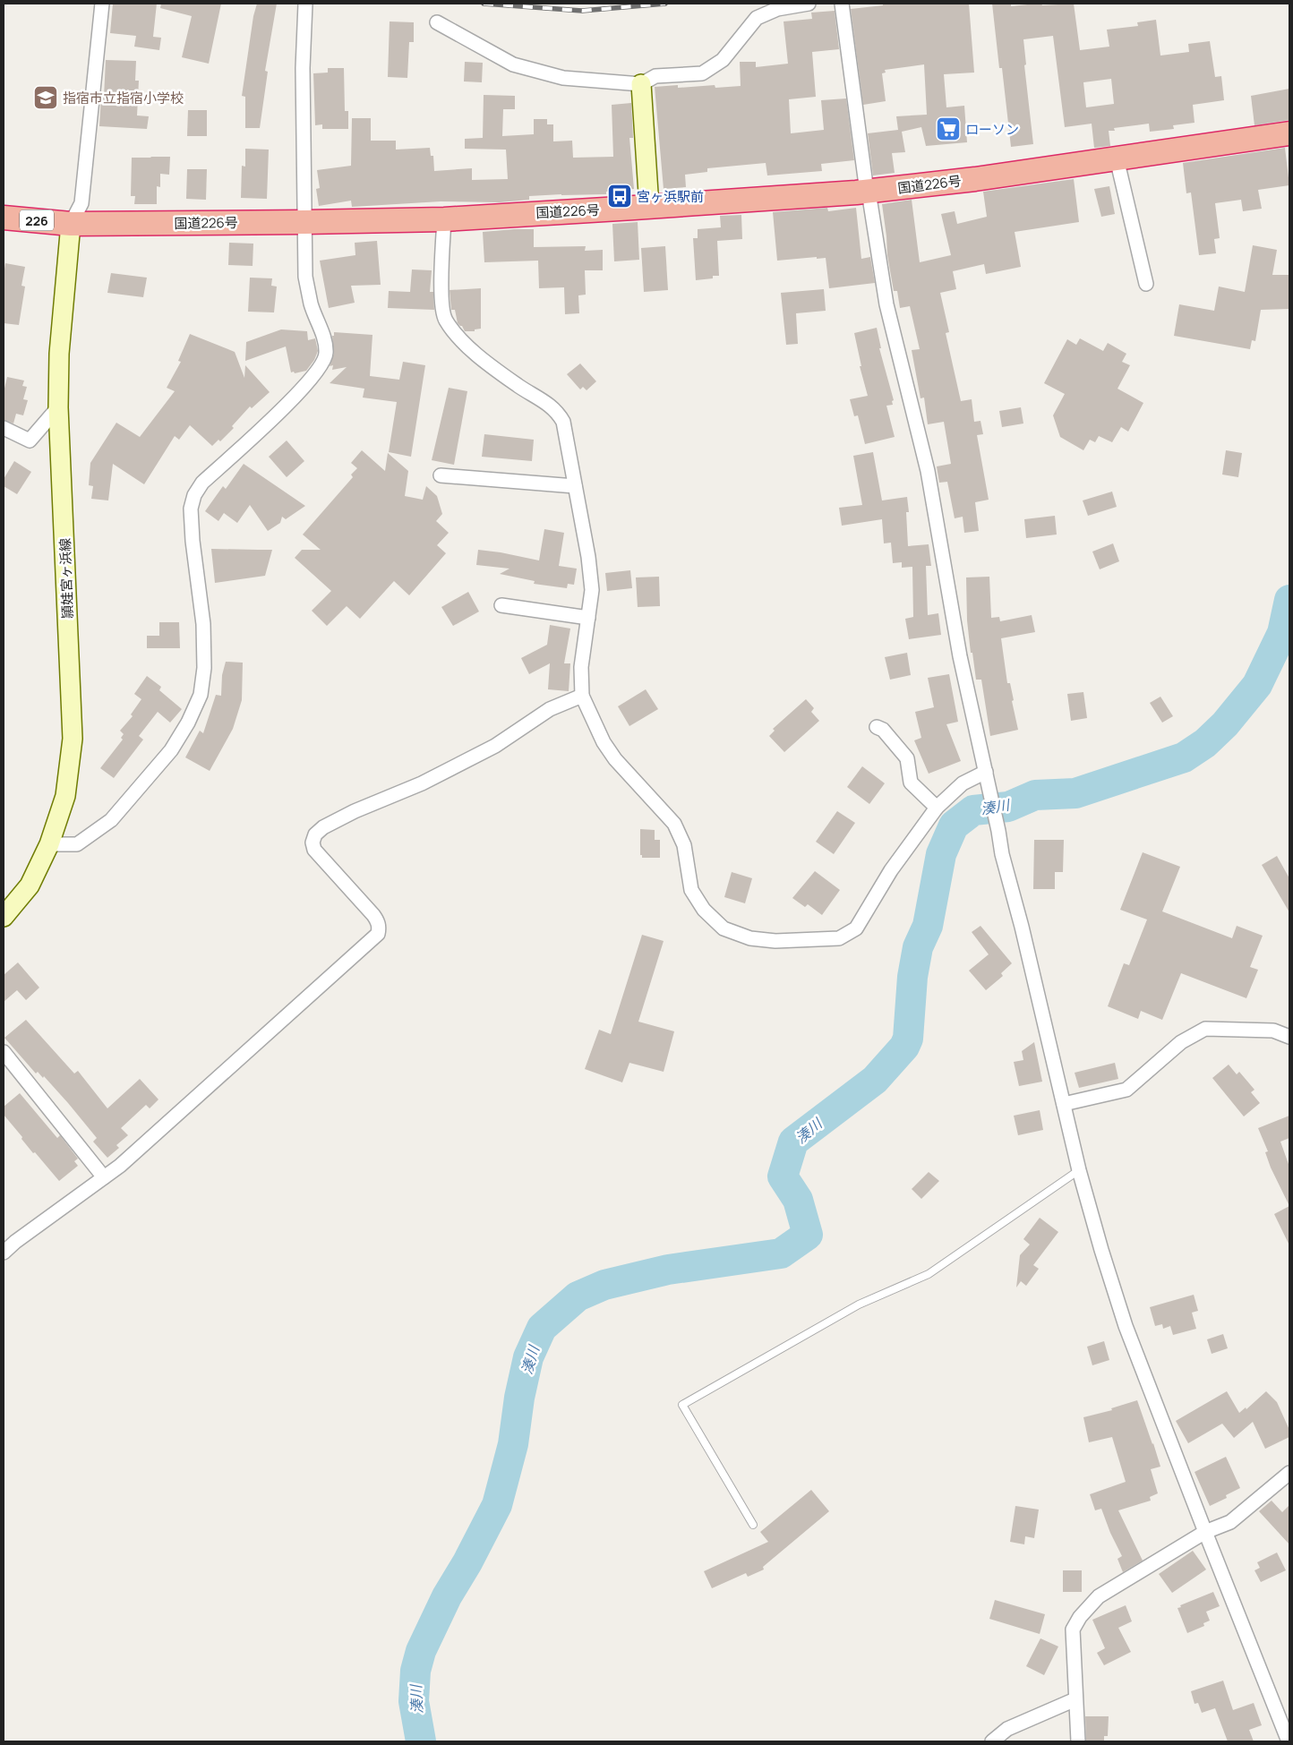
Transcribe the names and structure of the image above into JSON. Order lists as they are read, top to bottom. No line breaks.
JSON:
{"streets":{"highway":["国道226号","226"],"main road":["頴娃宮ヶ浜線"]},"crossings":[["国道226号","頴娃宮ヶ浜線"]],"water":["湊川"],"places":{"school or university":["指宿市立指宿小学校"],"supermarket":["ローソン"],"bus stop":["宮ヶ浜駅前"]}}
